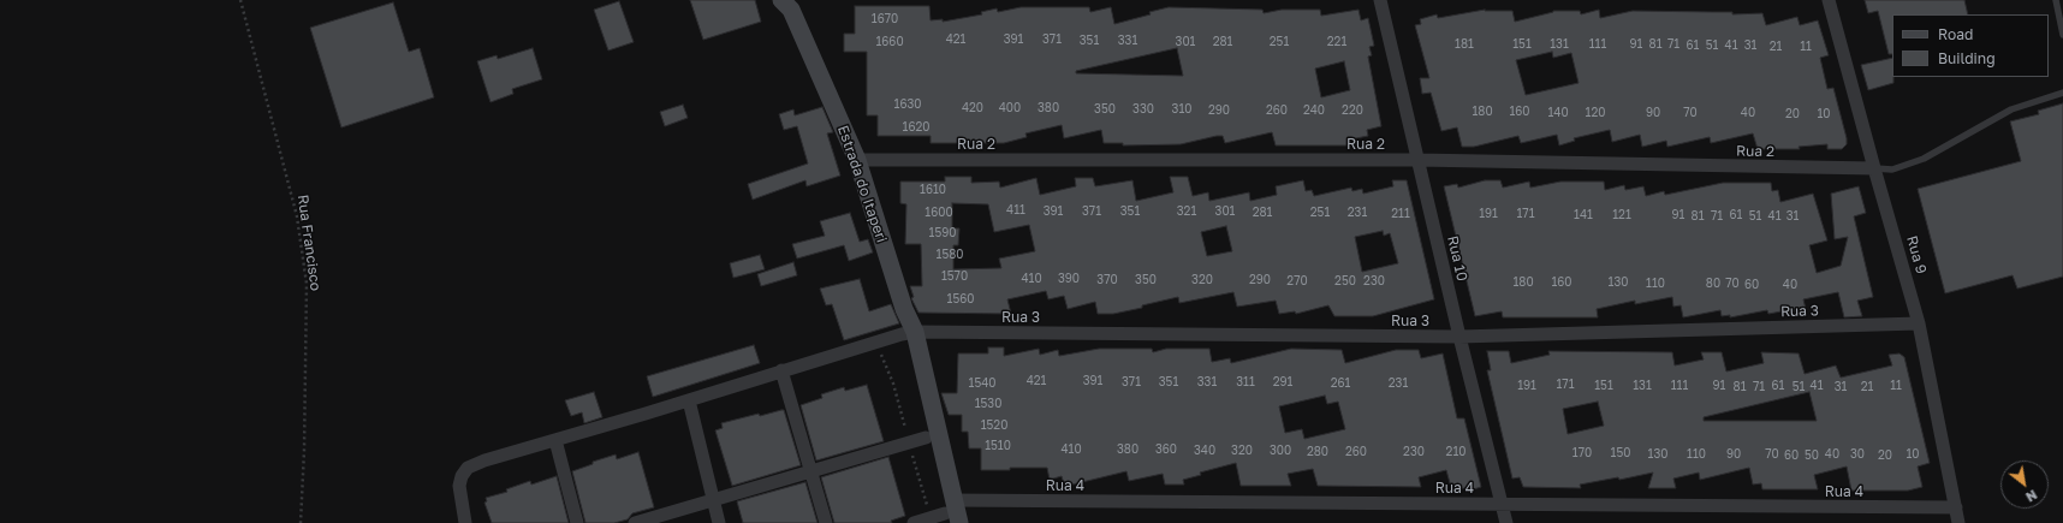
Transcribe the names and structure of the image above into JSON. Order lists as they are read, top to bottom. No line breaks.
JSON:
{"streets":{"street":["Rua 2","Estrada do Itaperi","Rua 9","Rua 10","Rua 3","Rua 4"],"path":["Rua Francisco"]},"crossings":[["Rua 2","Estrada do Itaperi"],["Rua 2","Rua 9"],["Rua 2","Rua 10"],["Estrada do Itaperi","Rua 3"],["Estrada do Itaperi","Rua 4"],["Rua 9","Rua 3"],["Rua 9","Rua 4"],["Rua 10","Rua 3"],["Rua 10","Rua 4"]],"house_numbers":["1670","421","391","371","351","331","1660","301","281","251","221","181","151","131","111","91","81","71","61","51","41","31","21","11","1630","420","400","380","350","330","310","290","260","240","220","180","160","140","120","90","70","40","20","10","1620","1610","411","391","371","351","321","301","1600","281","251","231","211","191","171","141","121","91","61","81","71","51","41","31","1590","1580","1570","410","390","370","350","320","290","270","250","230","180","160","130","110","80","70","60","40","1560","421","391","371","351","331","311","291","1540","261","231","171","191","151","131","111","91","61","41","11","81","71","51","31","21","1530","1520","1510","410","380","360","340","320","300","280","260","230","210","170","150","130","110","90","70","40","30","10","60","50","20"],"legend":["Road","Building"],"north":"bottom right"}
